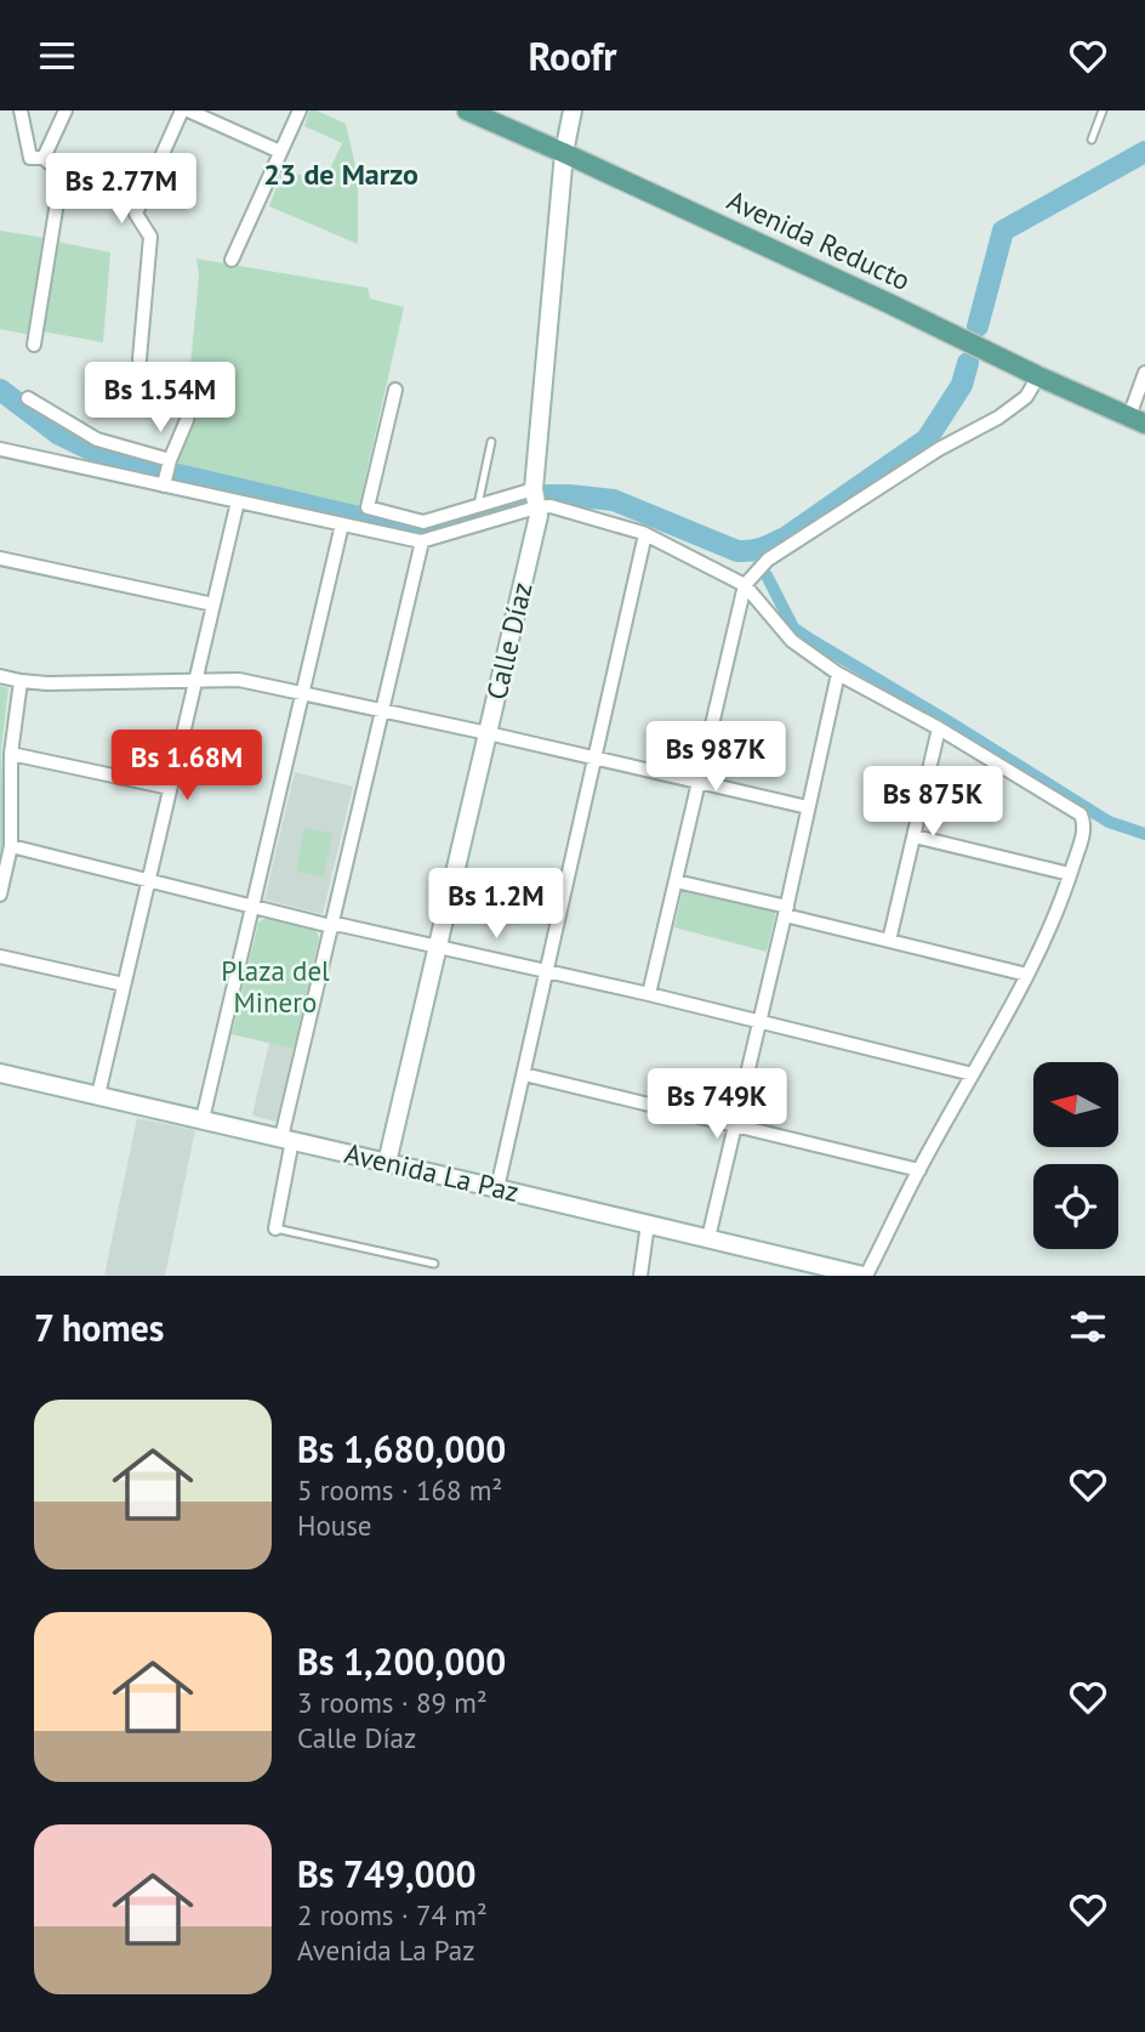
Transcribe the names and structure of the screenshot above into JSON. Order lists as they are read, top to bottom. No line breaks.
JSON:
{"streets":{"main road":["Avenida Reducto"],"street":["Calle Díaz","Avenida La Paz"]},"crossings":[["Avenida Reducto","Calle Díaz"],["Calle Díaz","Avenida La Paz"]],"districts":["23 de Marzo"],"parks":["Plaza del Minero"],"north":"left","page":{"header":"Roofr","price":["Bs 2.77M","Bs 1.54M","Bs 987K","Bs 1.68M","Bs 875K","Bs 1.2M","Bs 749K"],"heading":"7 homes","list":[{"name":"Bs 1,680,000","note":"5 rooms · 168 m² · House"},{"name":"Bs 1,200,000","note":"3 rooms · 89 m² · Calle Díaz"},{"name":"Bs 749,000","note":"2 rooms · 74 m² · Avenida La Paz"}]}}
